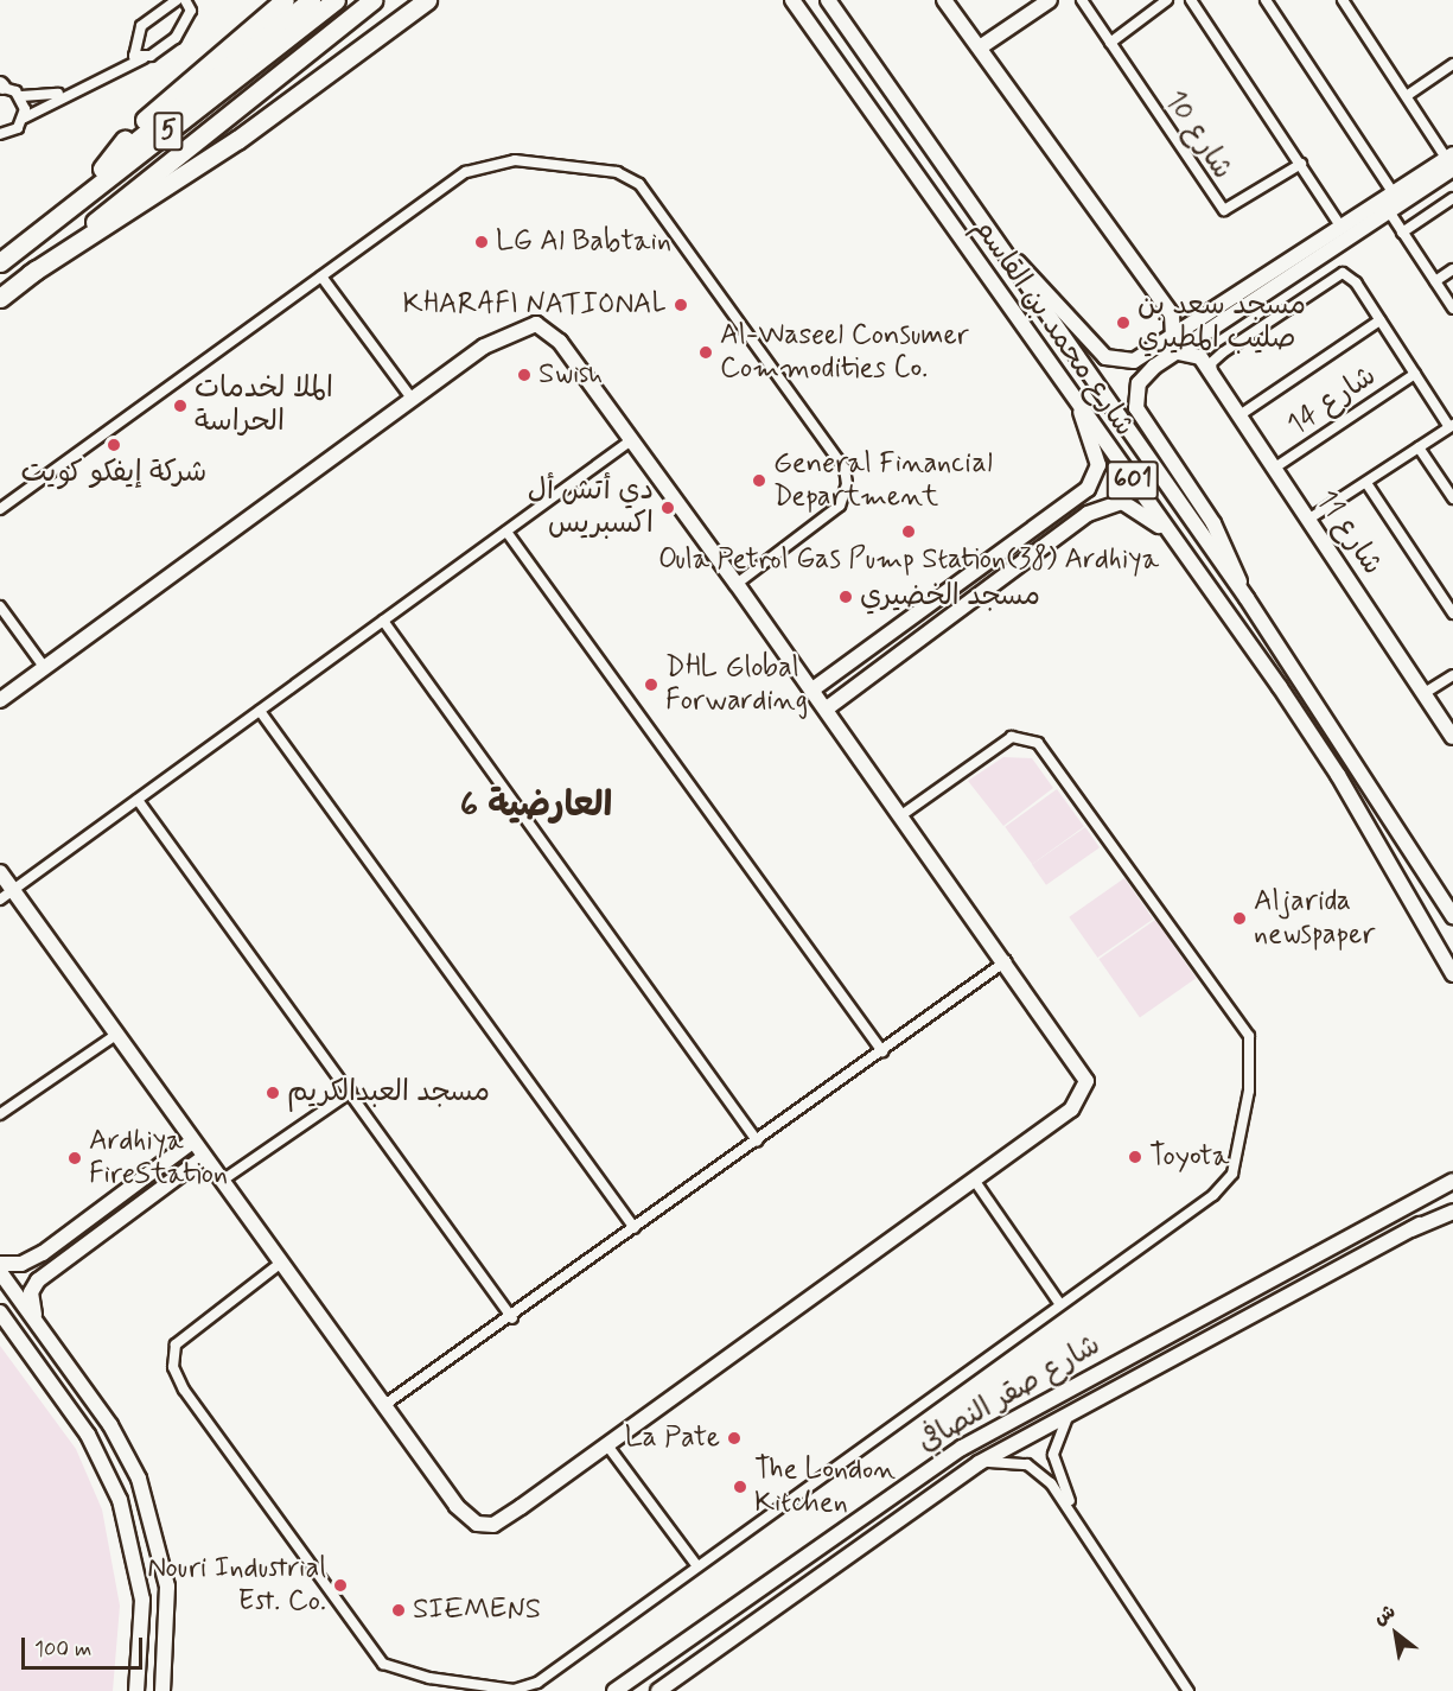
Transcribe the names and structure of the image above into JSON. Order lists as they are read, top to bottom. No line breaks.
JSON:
{"streets":{"highway":["5"],"street":["شارع 10","شارع محمد بن القاسم","شارع 14","601","شارع 11","شارع صقر النصافي"]},"crossings":[["شارع 14","شارع 11"]],"districts":["العارضية 6"],"places":["LG Al Babtain","KHARAFI NATIONAL","مسجد سعد بن صليب المطيري","Al-Waseel Consumer Commodities Co.","Swish","الملا لخدمات الحراسة","شركة إيفكو كويت","General Financial Department","دي أتش أل اكسبريس","Oula Petrol Gas Pump Station(38) Ardhiya","مسجد الخضيري","DHL Global Forwarding","Aljarida newspaper","مسجد العبدالكريم","Toyota","Ardhiya FireStation","La Pate","The London Kitchen","Nouri Industrial Est. Co.","SIEMENS"],"scale_bar":"100 m","north":"top left"}
